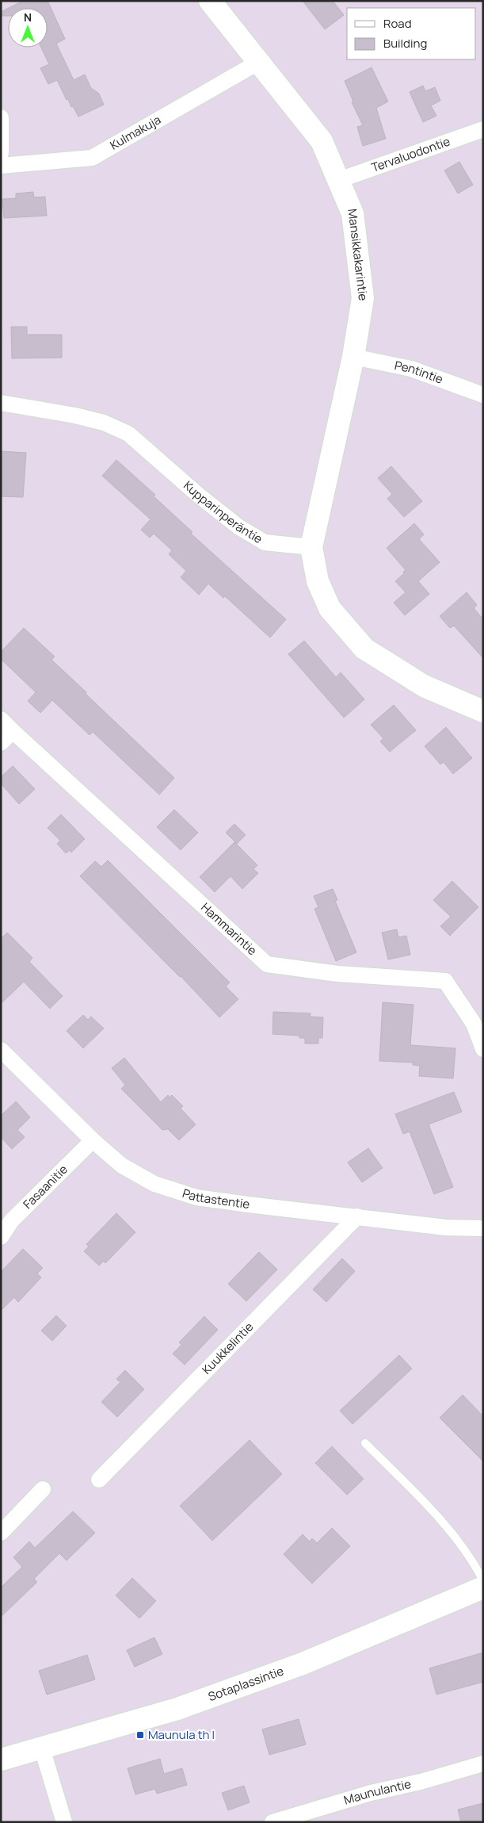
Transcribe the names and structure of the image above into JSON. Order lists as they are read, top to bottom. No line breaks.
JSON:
{"streets":{"street":["Kulmakuja","Tervaluodontie","Mansikkakarintie","Pentintie","Kupparinperäntie","Hammarintie","Fasaanitie","Pattastentie","Kuukkelintie","Sotaplassintie","Maunulantie"]},"crossings":[["Kulmakuja","Mansikkakarintie"],["Tervaluodontie","Mansikkakarintie"],["Mansikkakarintie","Pentintie"],["Mansikkakarintie","Kupparinperäntie"],["Fasaanitie","Pattastentie"],["Pattastentie","Kuukkelintie"]],"places":{"transit":["Maunula th I"]},"legend":["Road","Building"],"north":"top"}
